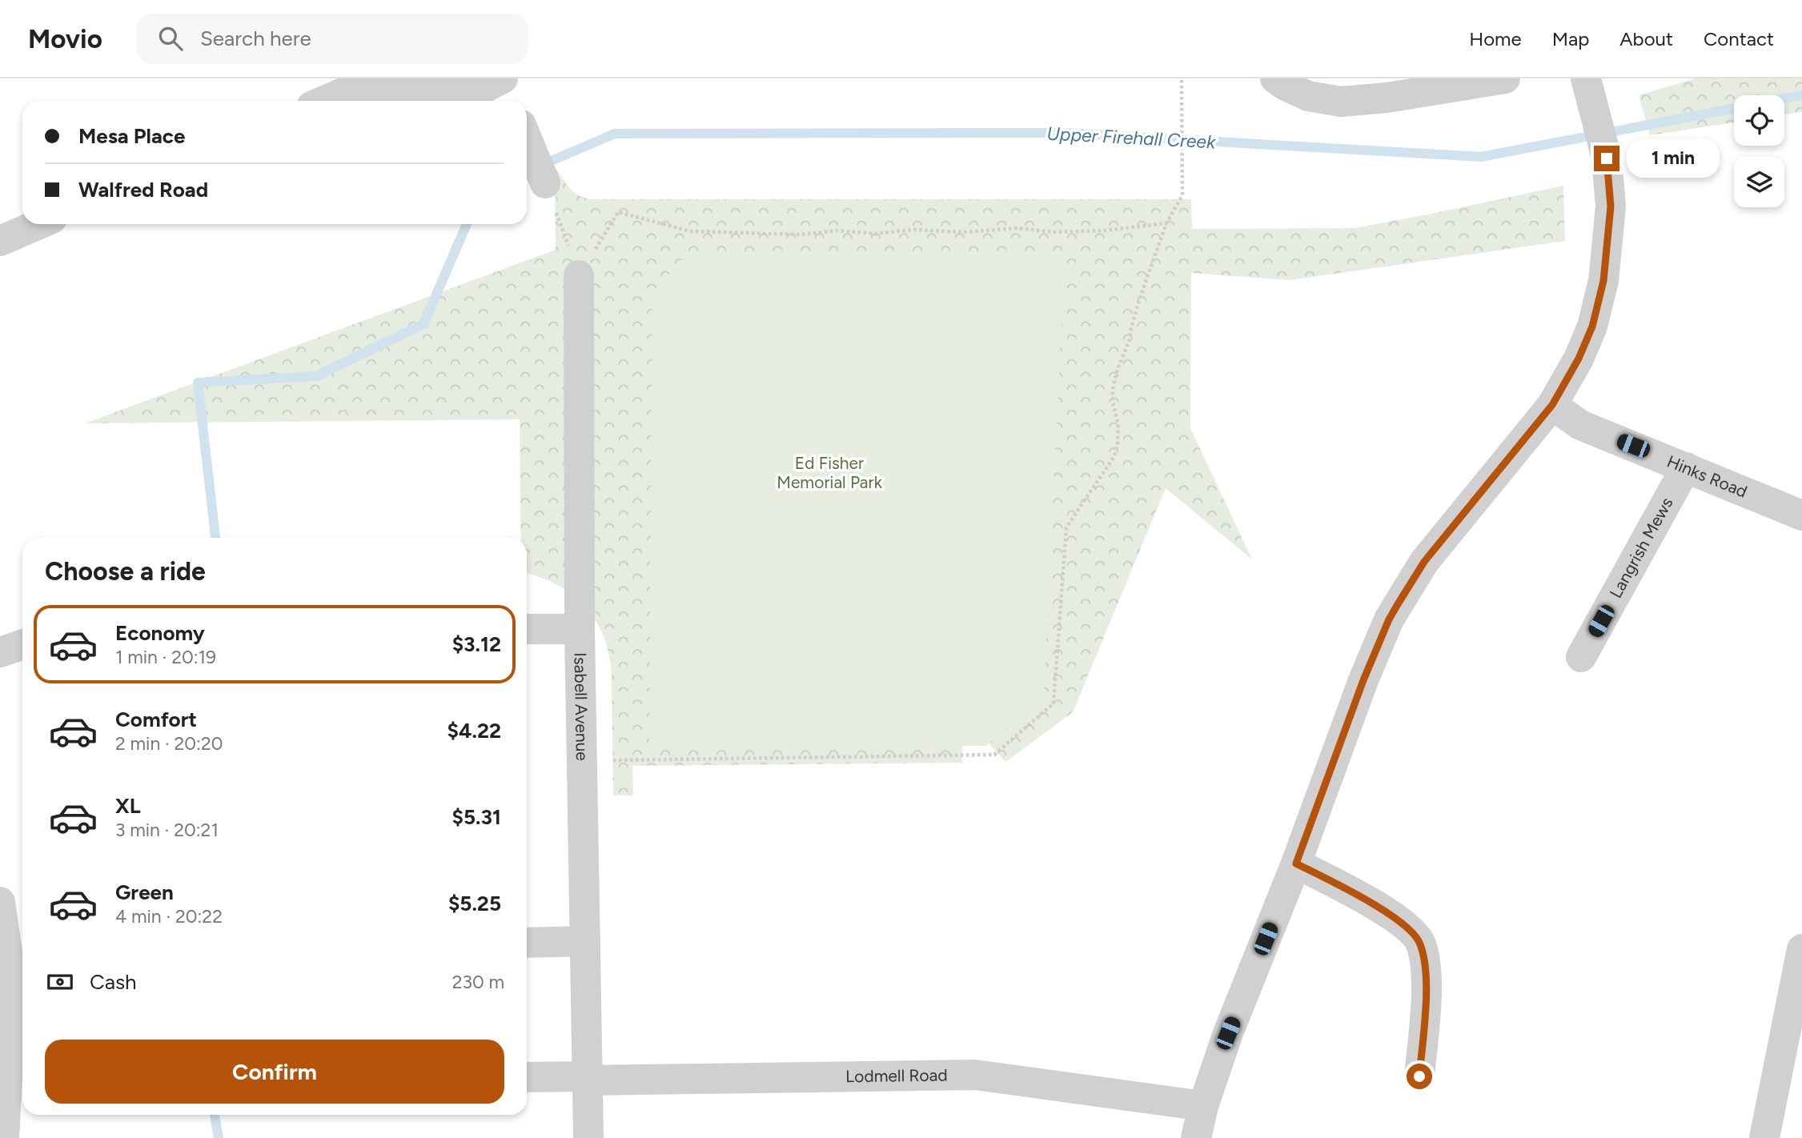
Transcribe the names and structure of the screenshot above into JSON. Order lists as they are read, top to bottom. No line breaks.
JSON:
{"streets":{"street":["Hinks Road","Langrish Mews","Isabell Avenue","Lodmell Road"]},"crossings":[["Hinks Road","Langrish Mews"],["Isabell Avenue","Lodmell Road"]],"water":["Upper Firehall Creek"],"parks":["Ed Fisher Memorial Park"],"page":{"header":"Movio","search":"Search here","nav":["Home","Map","About","Contact"],"banner":["Mesa Place","Walfred Road"],"bubble":"1 min","heading":"Choose a ride","list":[{"name":"Economy","note":"1 min · 20:19","value":"$3.12"},{"name":"Comfort","note":"2 min · 20:20","value":"$4.22"},{"name":"XL","note":"3 min · 20:21","value":"$5.31"},{"name":"Green","note":"4 min · 20:22","value":"$5.25"}],"pay":["Cash","230 m"],"buttons":"Confirm"}}
